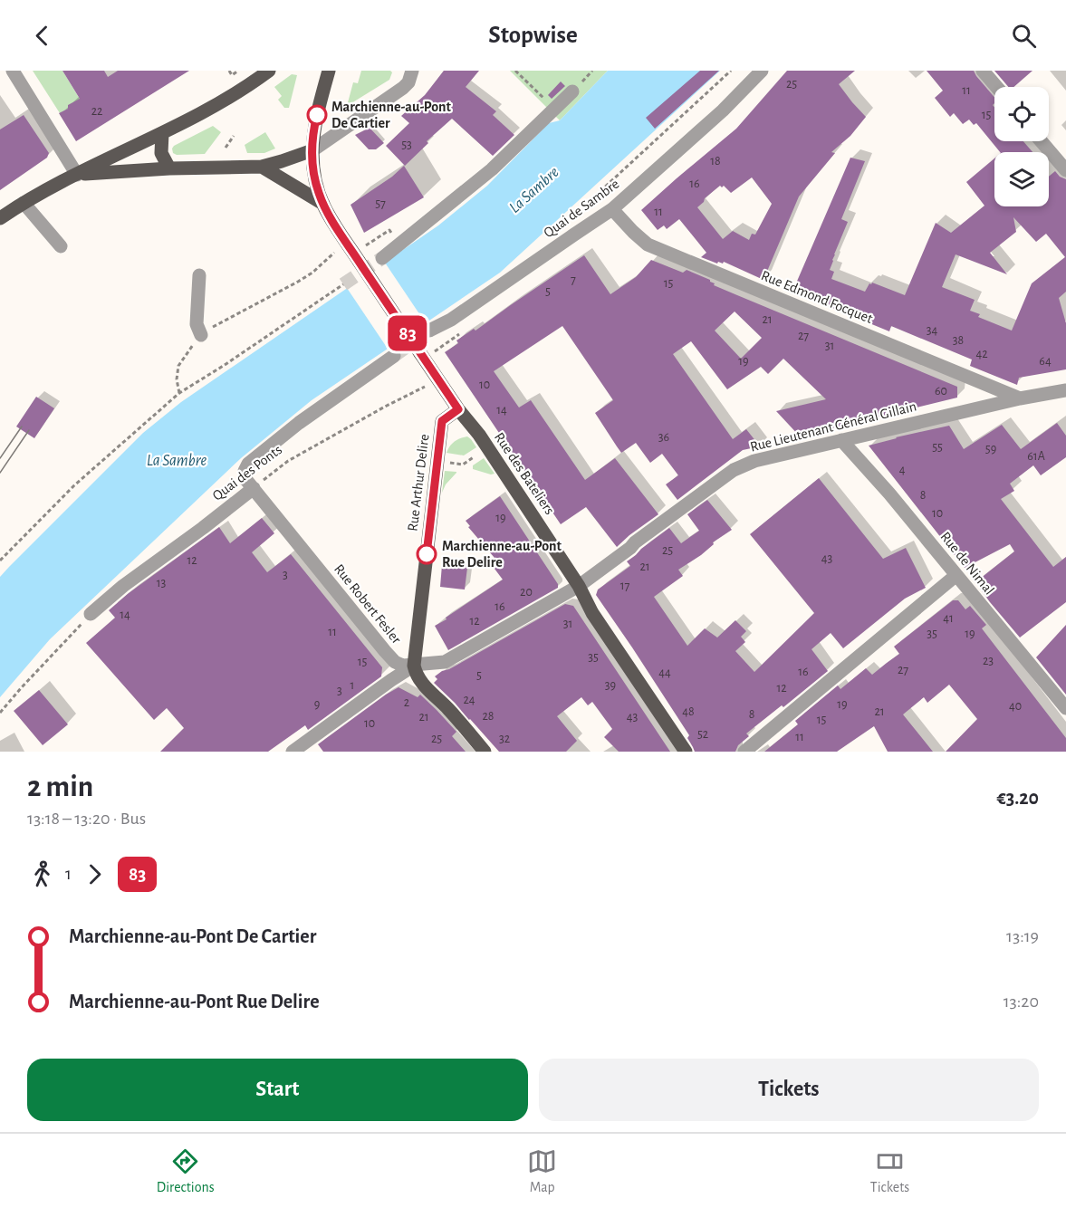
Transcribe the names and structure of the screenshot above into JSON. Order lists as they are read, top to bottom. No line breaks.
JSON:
{"streets":{"main road":["Rue des Bateliers","Rue Arthur Delire"],"street":["Quai de Sambre","Rue Edmond Focquet","Rue Lieutenant Général Gillain","Quai des Ponts","Rue de Nimal","Rue Robert Fesler"]},"crossings":[["Quai de Sambre","Rue Edmond Focquet"],["Rue Edmond Focquet","Rue Lieutenant Général Gillain"],["Rue Lieutenant Général Gillain","Rue des Bateliers"],["Rue Lieutenant Général Gillain","Rue Arthur Delire"],["Rue Lieutenant Général Gillain","Rue de Nimal"],["Rue Lieutenant Général Gillain","Rue Robert Fesler"],["Quai des Ponts","Rue des Bateliers"],["Quai des Ponts","Rue Robert Fesler"],["Rue des Bateliers","Rue Arthur Delire"],["Rue Arthur Delire","Rue Robert Fesler"]],"water":["La Sambre"],"places":["Marchienne-au-Pont De Cartier","Marchienne-au-Pont Rue Delire"],"lines":["bus line 83"],"house_numbers":["25","11","22","15","53","18","16","57","11","7","15","5","21","34","27","38","31","42","19","64","10","60","14","36","55","59","61A","4","8","10","19","25","43","12","21","3","13","17","20","16","14","41","12","31","11","35","19","35","23","15","27","16","44","5","1","39","12","3","24","2","9","19","40","48","21","8","28","21","43","15","10","52","11","25","32"],"page":{"header":"Stopwise","on_map":"83","heading":["2 min","13:18 – 13:20 · Bus","€3.20"],"legs":["1","83"],"list":[{"name":"Marchienne-au-Pont De Cartier","value":"13:19"},{"name":"Marchienne-au-Pont Rue Delire","value":"13:20"}],"buttons":["Start","Tickets"],"tabs":["Directions","Map","Tickets"]}}
